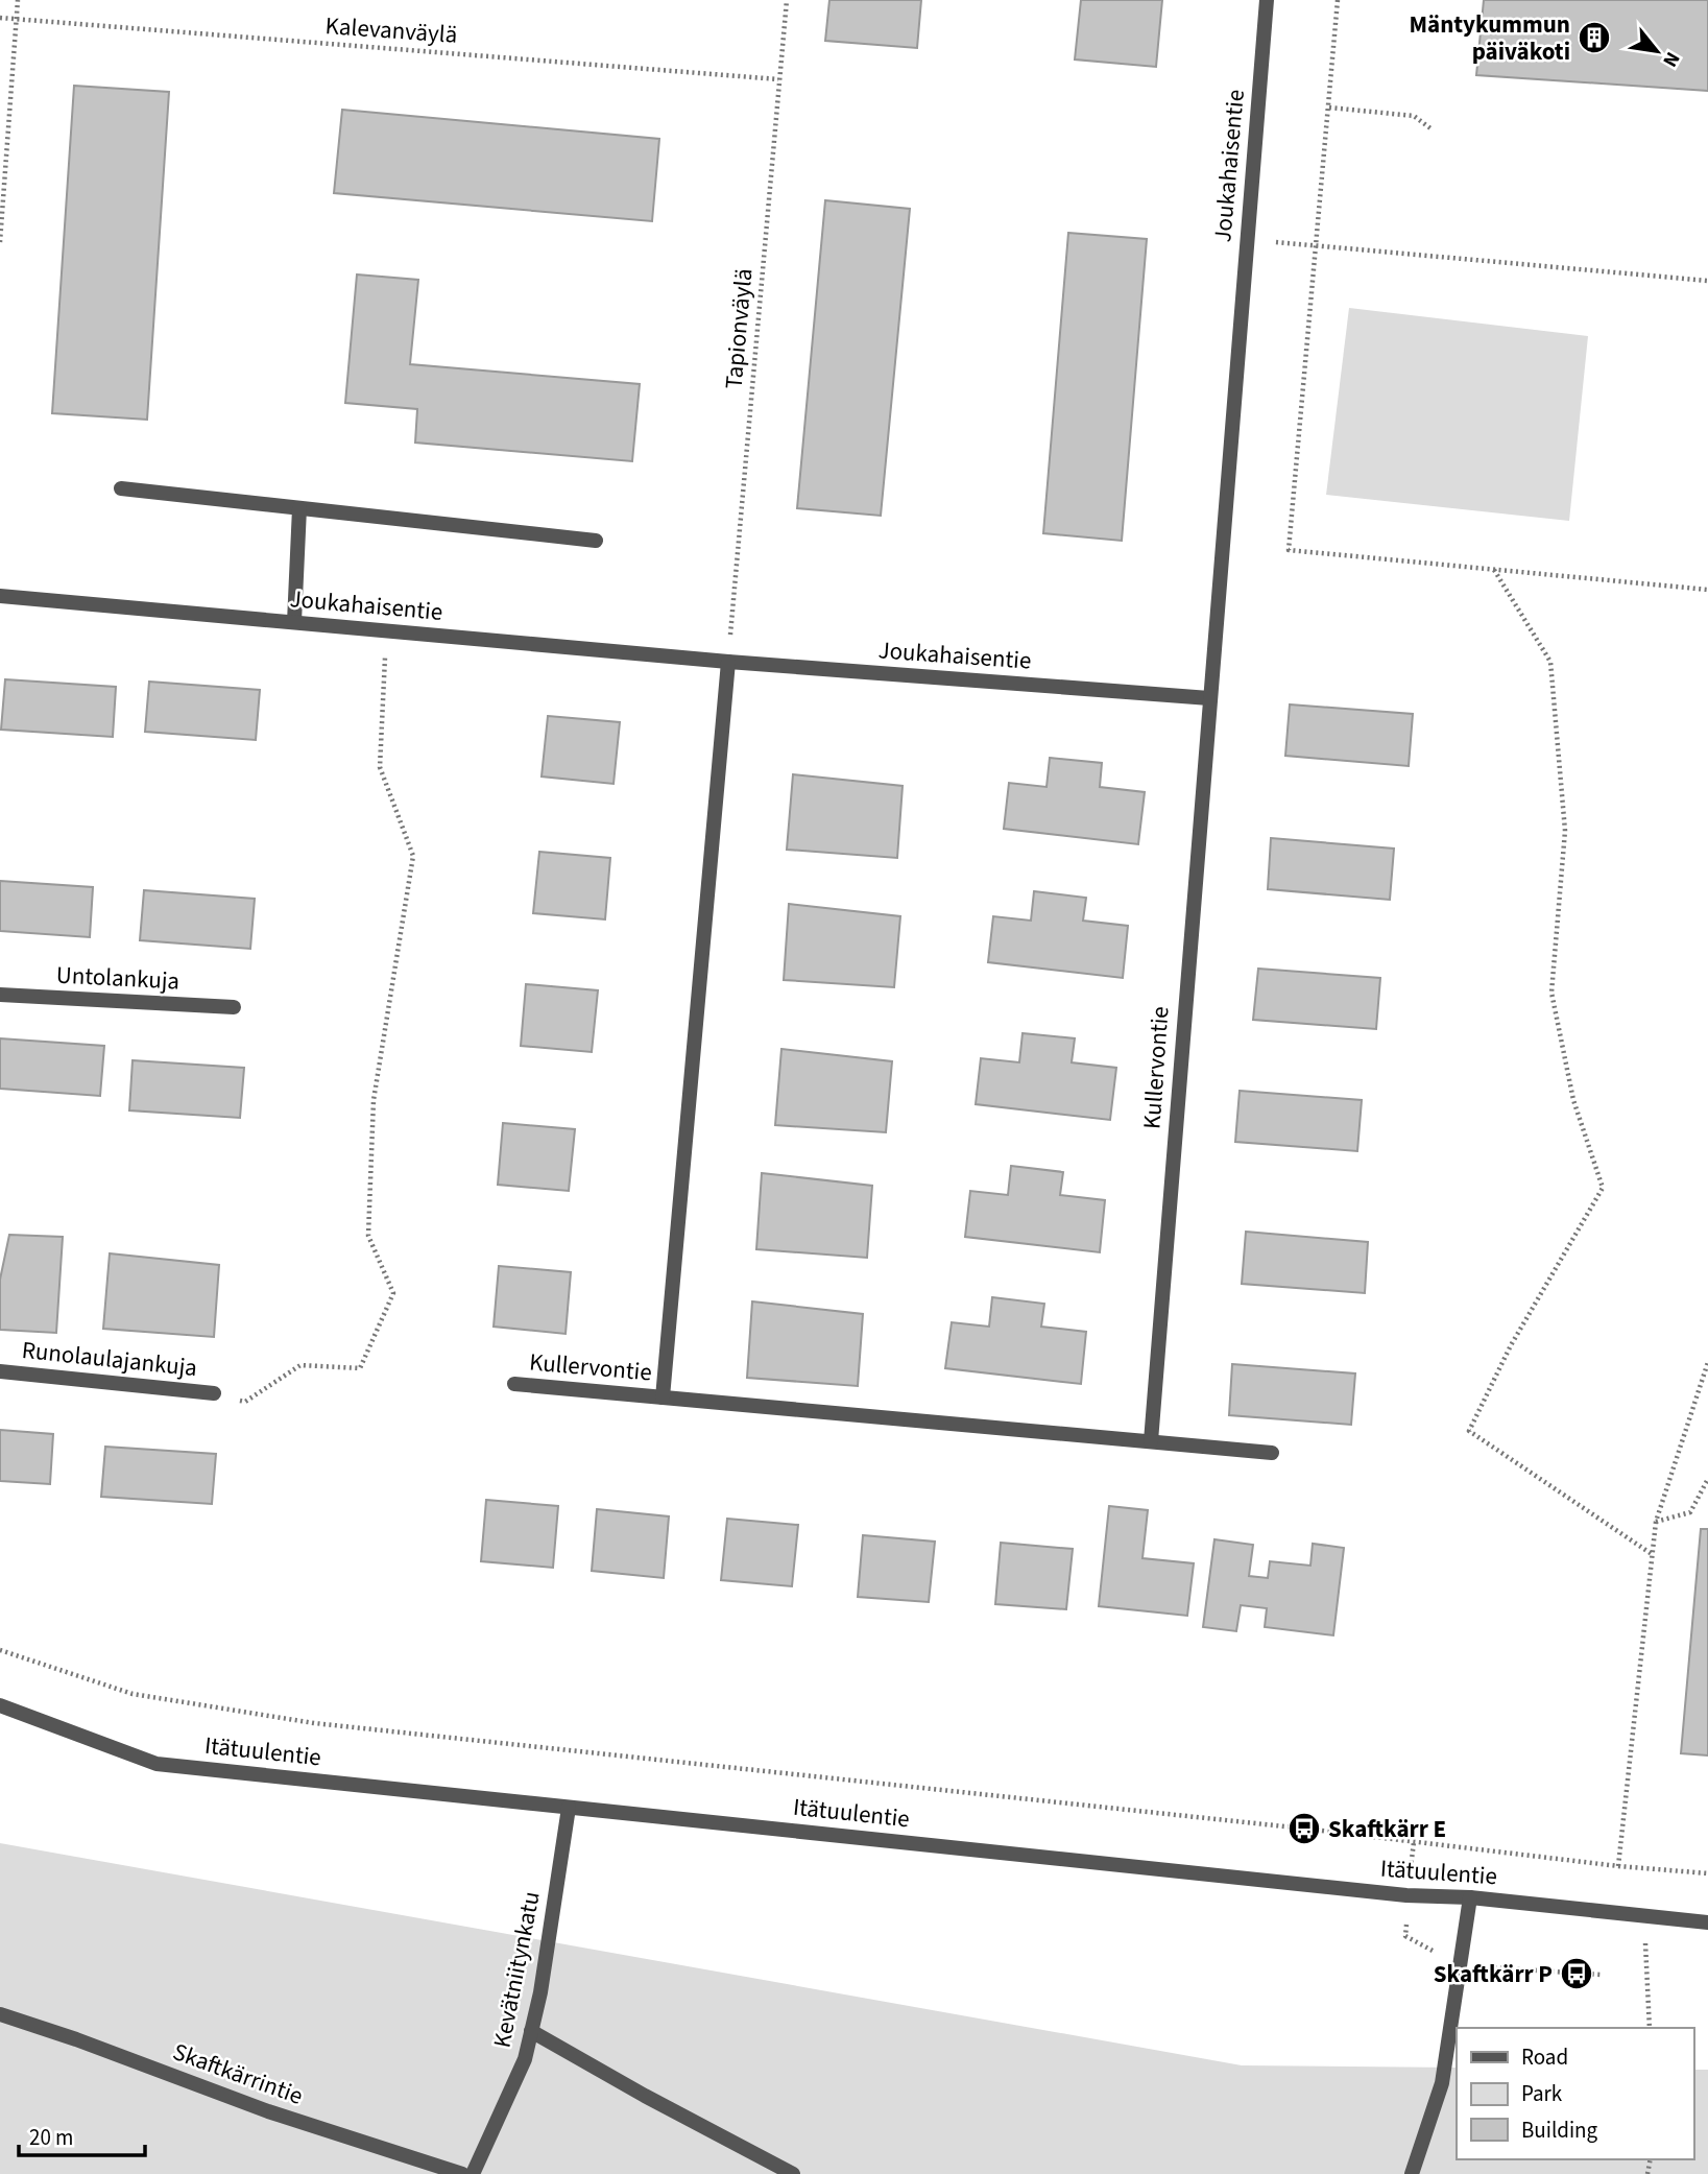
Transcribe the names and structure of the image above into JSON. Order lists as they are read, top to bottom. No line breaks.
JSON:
{"streets":{"street":["Joukahaisentie","Untolankuja","Kullervontie","Runolaulajankuja","Itätuulentie","Kevätniitynkatu","Skaftkärrintie"],"path":["Kalevanväylä","Tapionväylä"]},"crossings":[["Kalevanväylä","Tapionväylä"],["Joukahaisentie","Tapionväylä"],["Joukahaisentie","Kullervontie"],["Tapionväylä","Kullervontie"],["Itätuulentie","Kevätniitynkatu"]],"places":{"building":["Mäntykummun päiväkoti"],"bus stop":["Skaftkärr E","Skaftkärr P"]},"legend":["Road","Park","Building"],"scale_bar":"20 m","north":"bottom right"}
